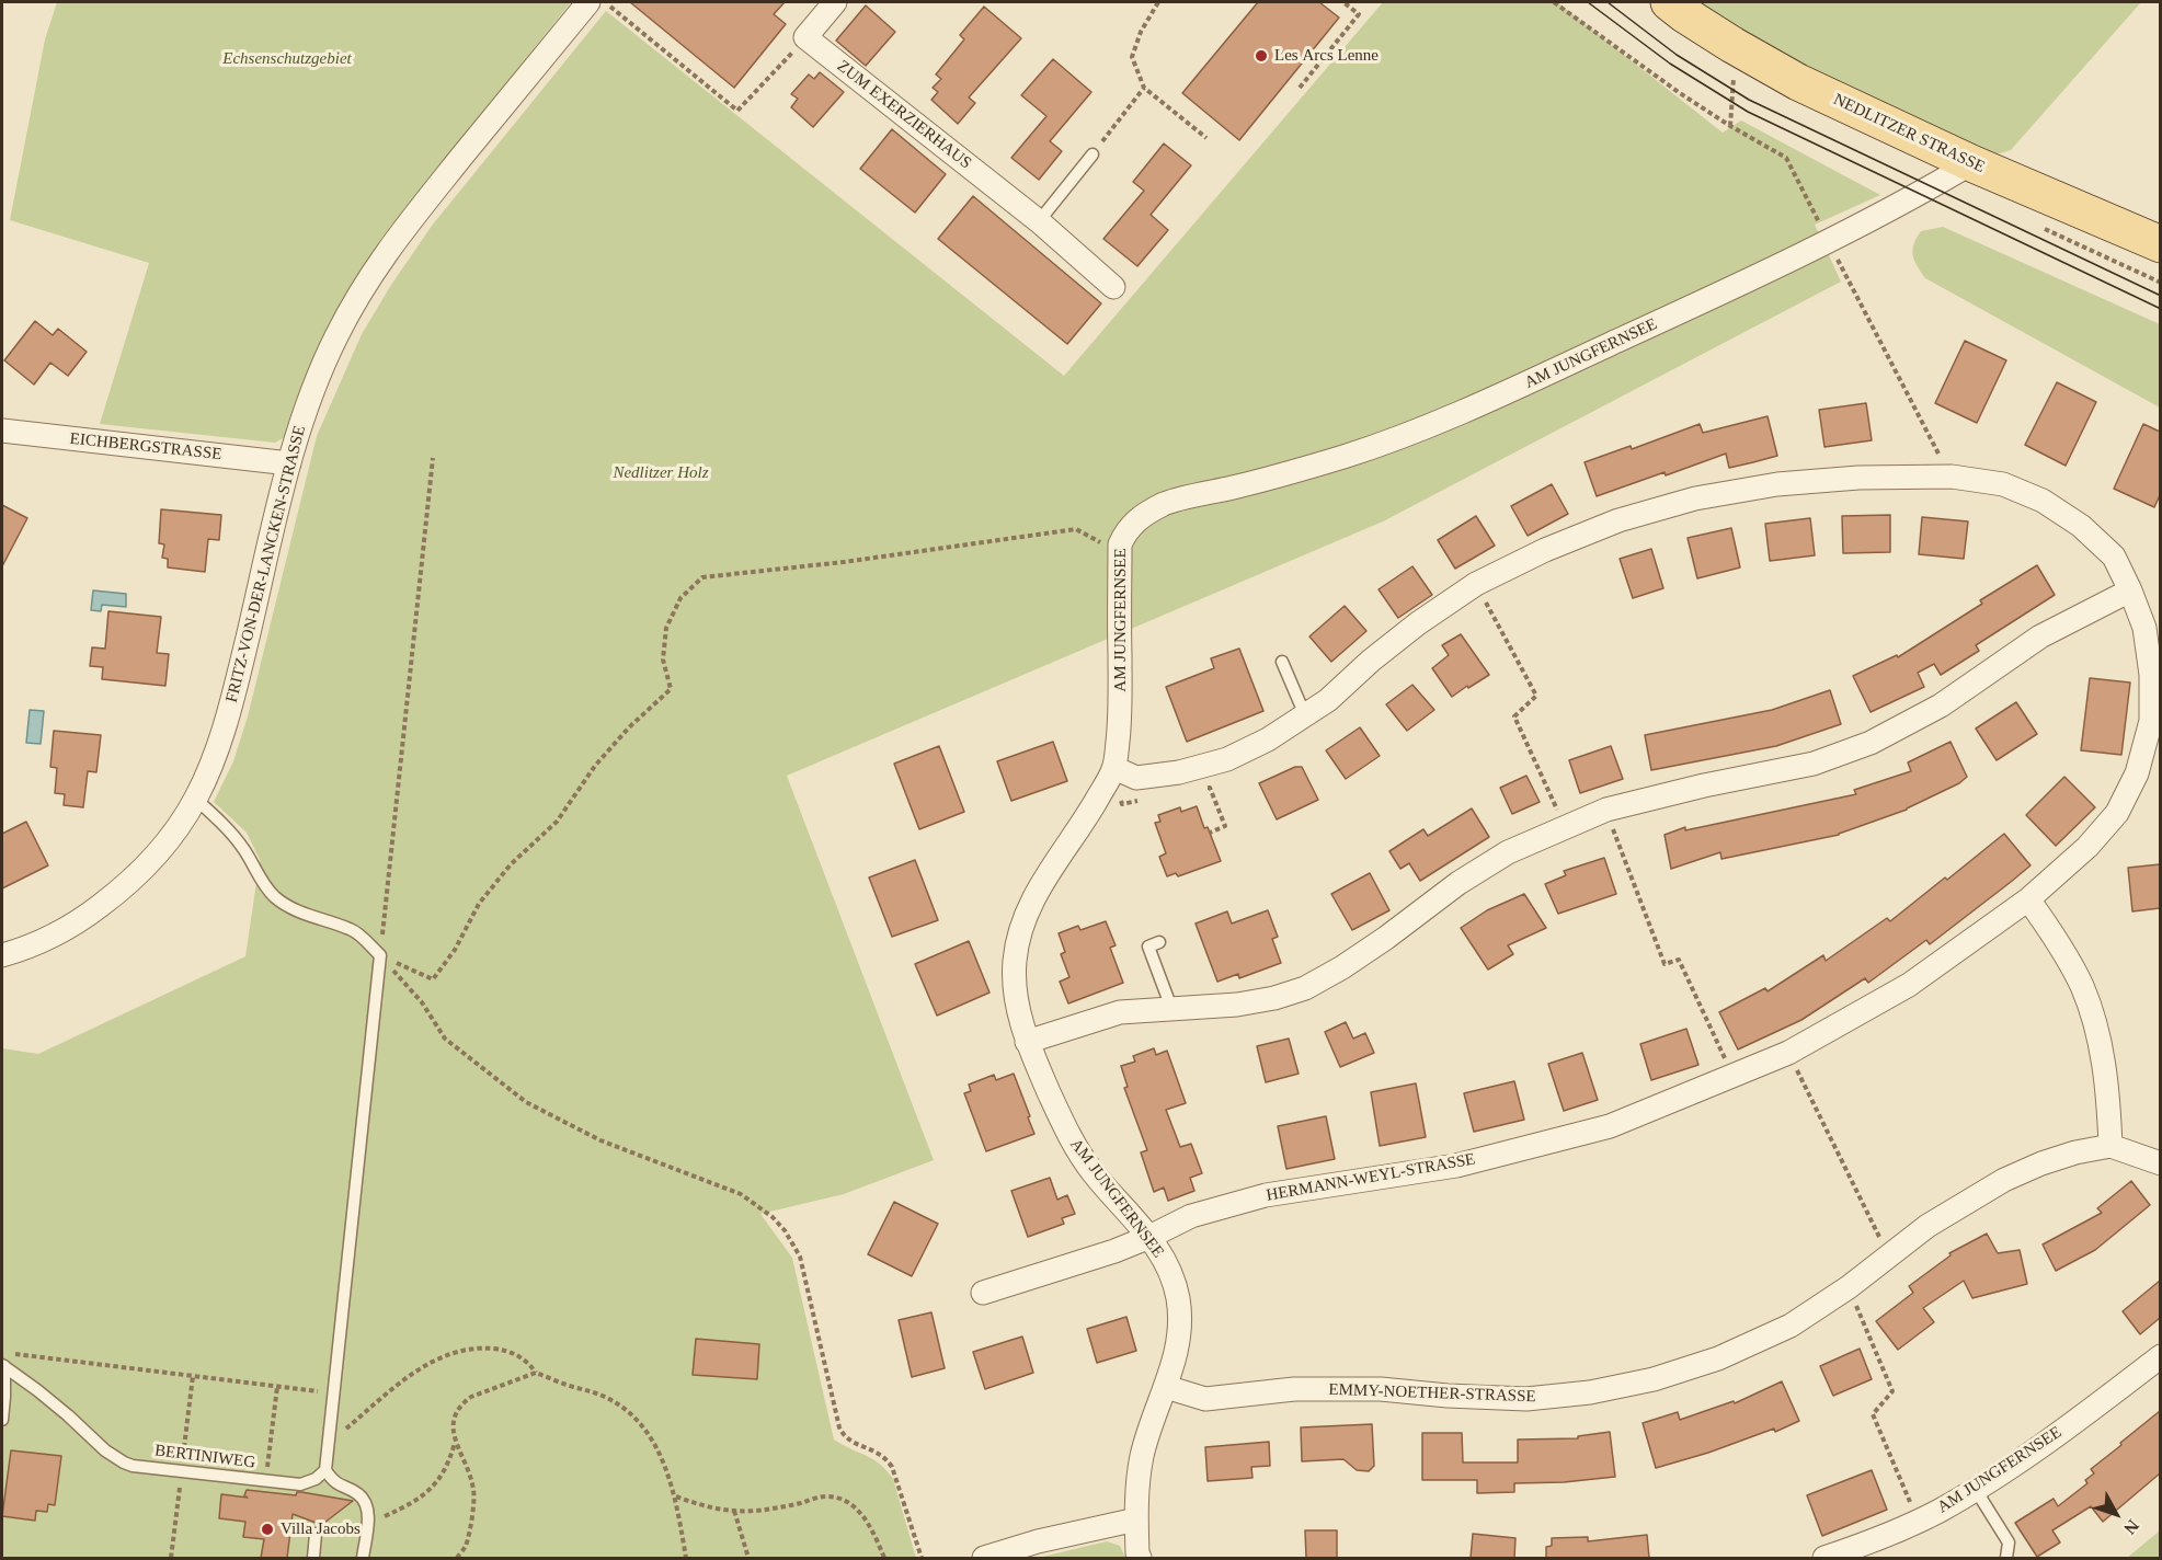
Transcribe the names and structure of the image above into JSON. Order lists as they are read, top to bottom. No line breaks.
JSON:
{"streets":{"main road":["NEDLITZER STRASSE"],"street":["ZUM EXERZIERHAUS","AM JUNGFERNSEE","EICHBERGSTRASSE","FRITZ-VON-DER-LANCKEN-STRASSE","HERMANN-WEYL-STRASSE","EMMY-NOETHER-STRASSE"],"lane":["BERTINIWEG"]},"crossings":[["NEDLITZER STRASSE","AM JUNGFERNSEE"],["AM JUNGFERNSEE","HERMANN-WEYL-STRASSE"],["AM JUNGFERNSEE","EMMY-NOETHER-STRASSE"],["EICHBERGSTRASSE","FRITZ-VON-DER-LANCKEN-STRASSE"]],"parks":["Echsenschutzgebiet","Nedlitzer Holz"],"places":["Les Arcs Lenne","Villa Jacobs"],"north":"bottom right"}
